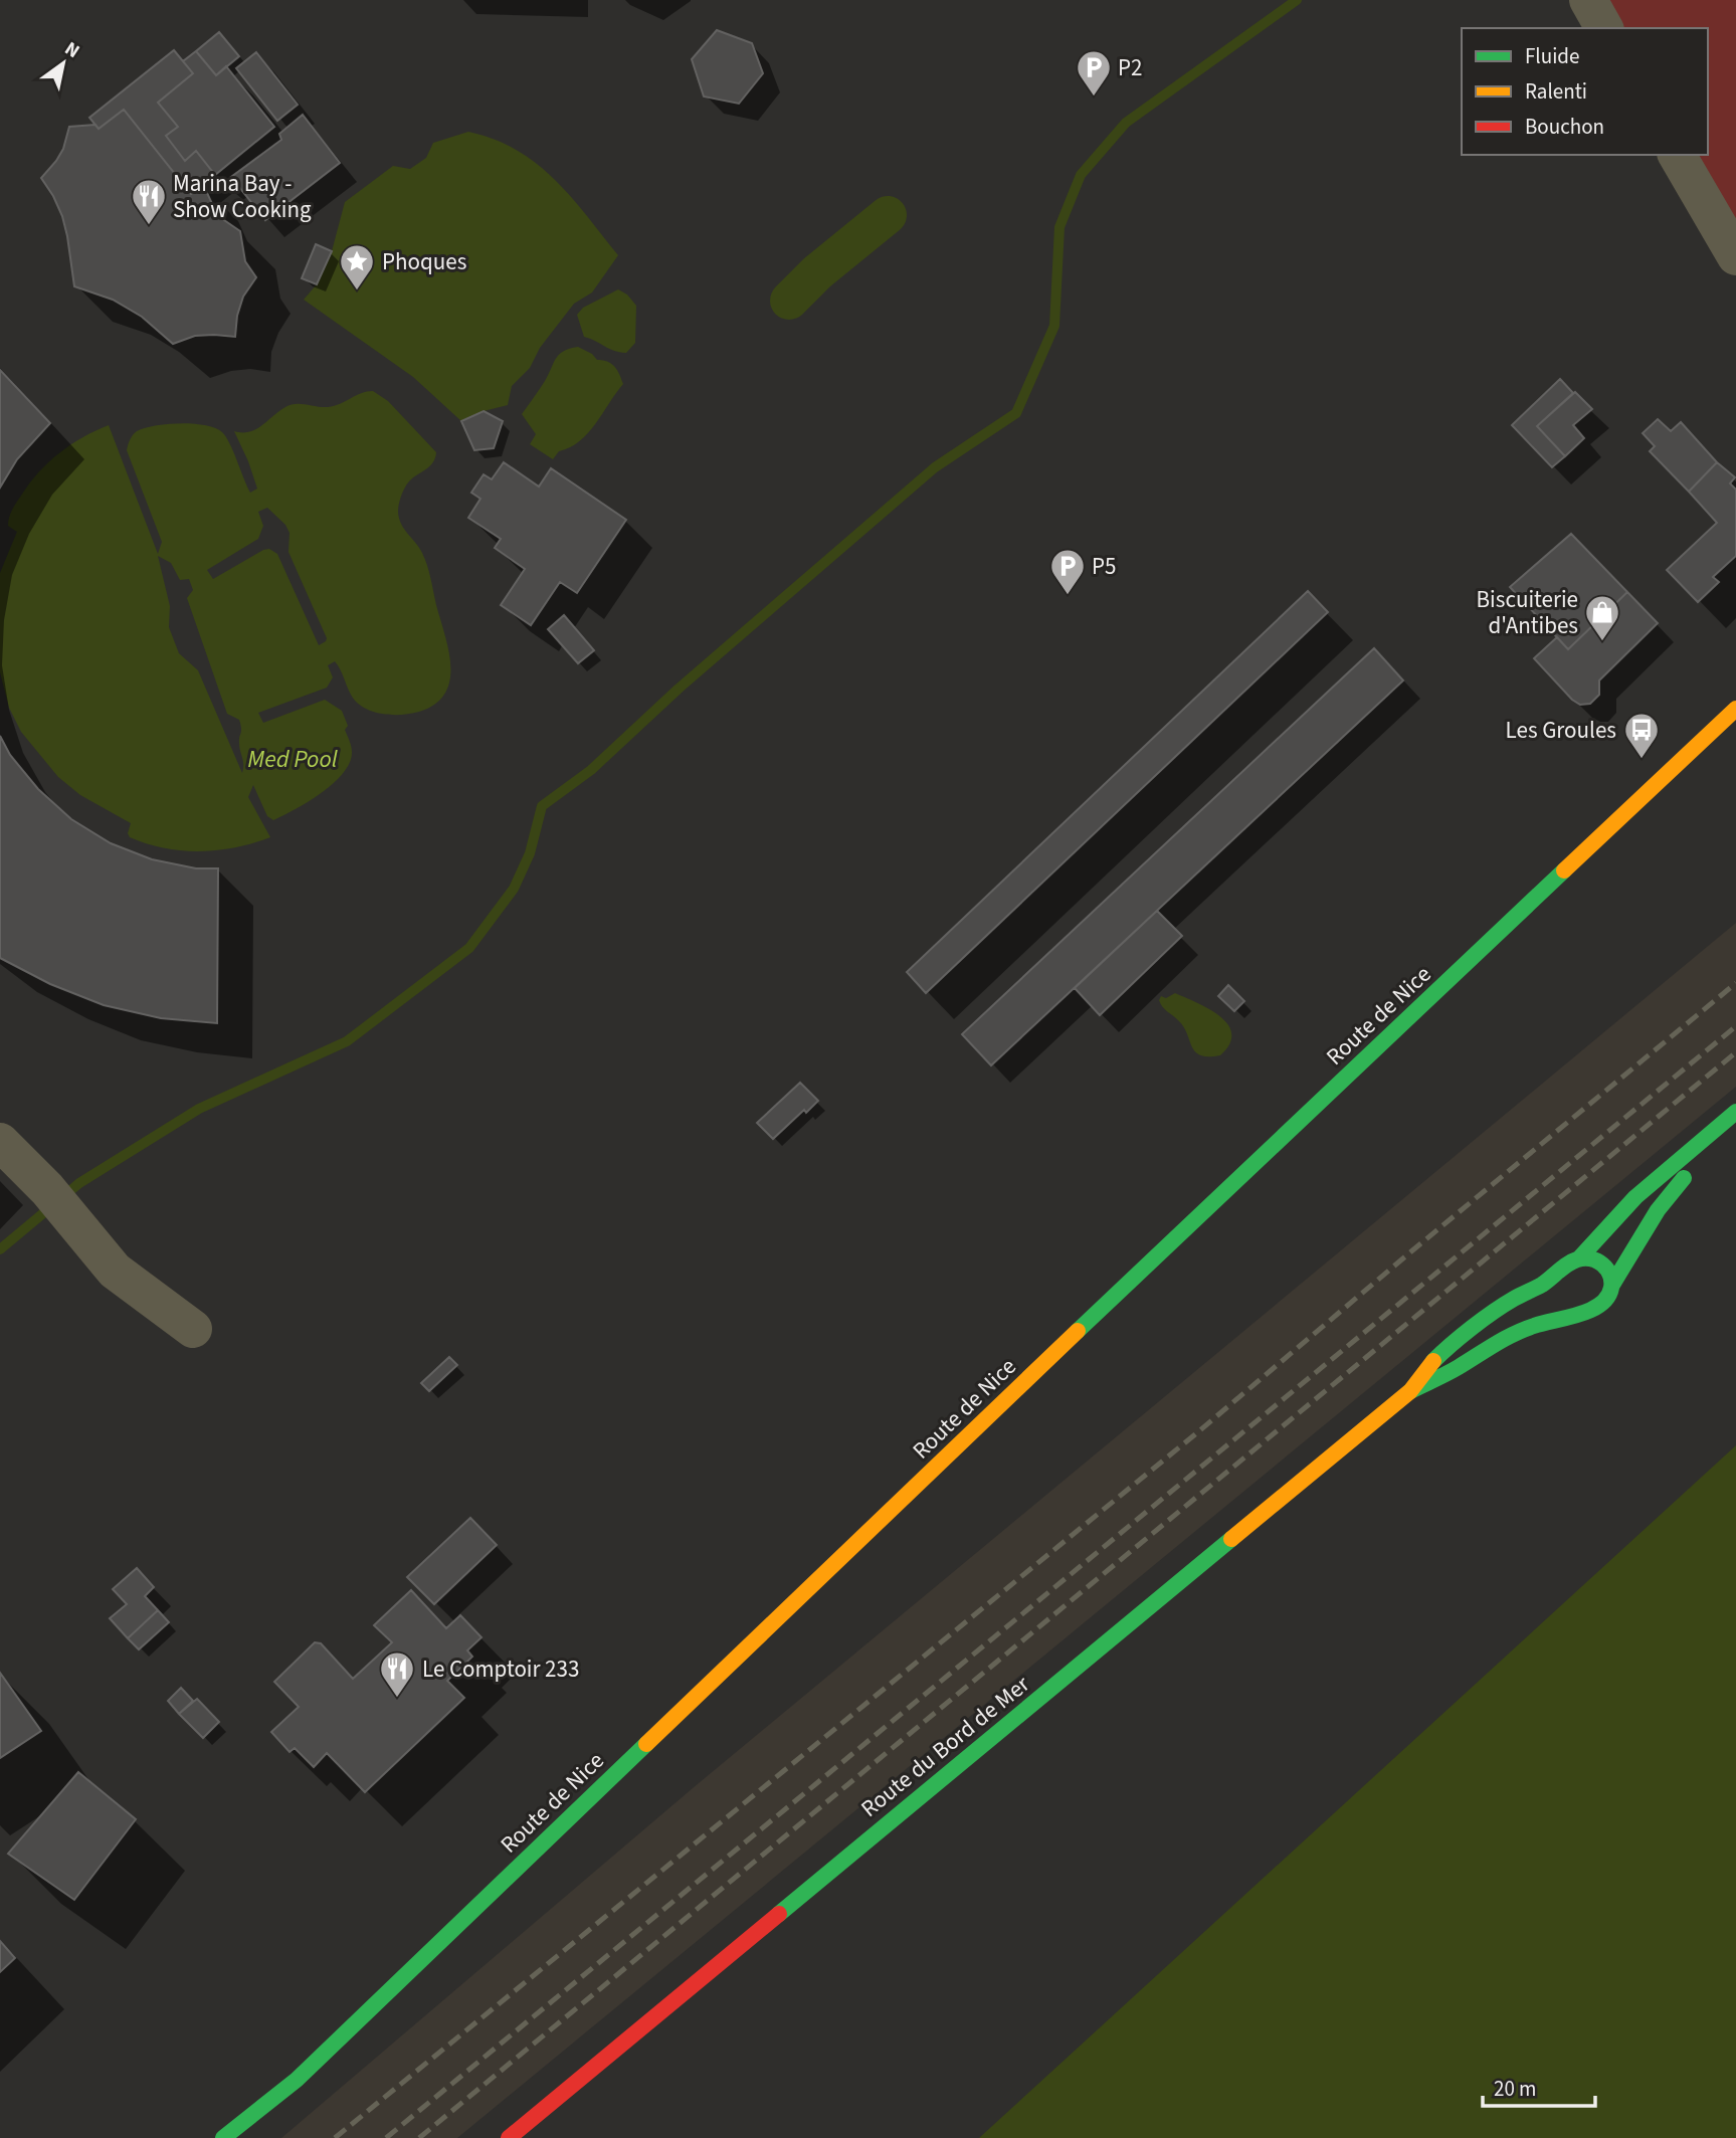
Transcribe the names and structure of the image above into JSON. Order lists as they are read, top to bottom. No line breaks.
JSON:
{"streets":{"main road":["Route de Nice","Route du Bord de Mer"]},"water":["Med Pool"],"places":{"parking":["P2","P5"],"restaurant":["Marina Bay - Show Cooking","Le Comptoir 233"],"place":["Phoques"],"shop":["Biscuiterie d'Antibes"],"bus stop":["Les Groules"]},"legend":["Fluide","Ralenti","Bouchon"],"scale_bar":"20 m","north":"top right"}
